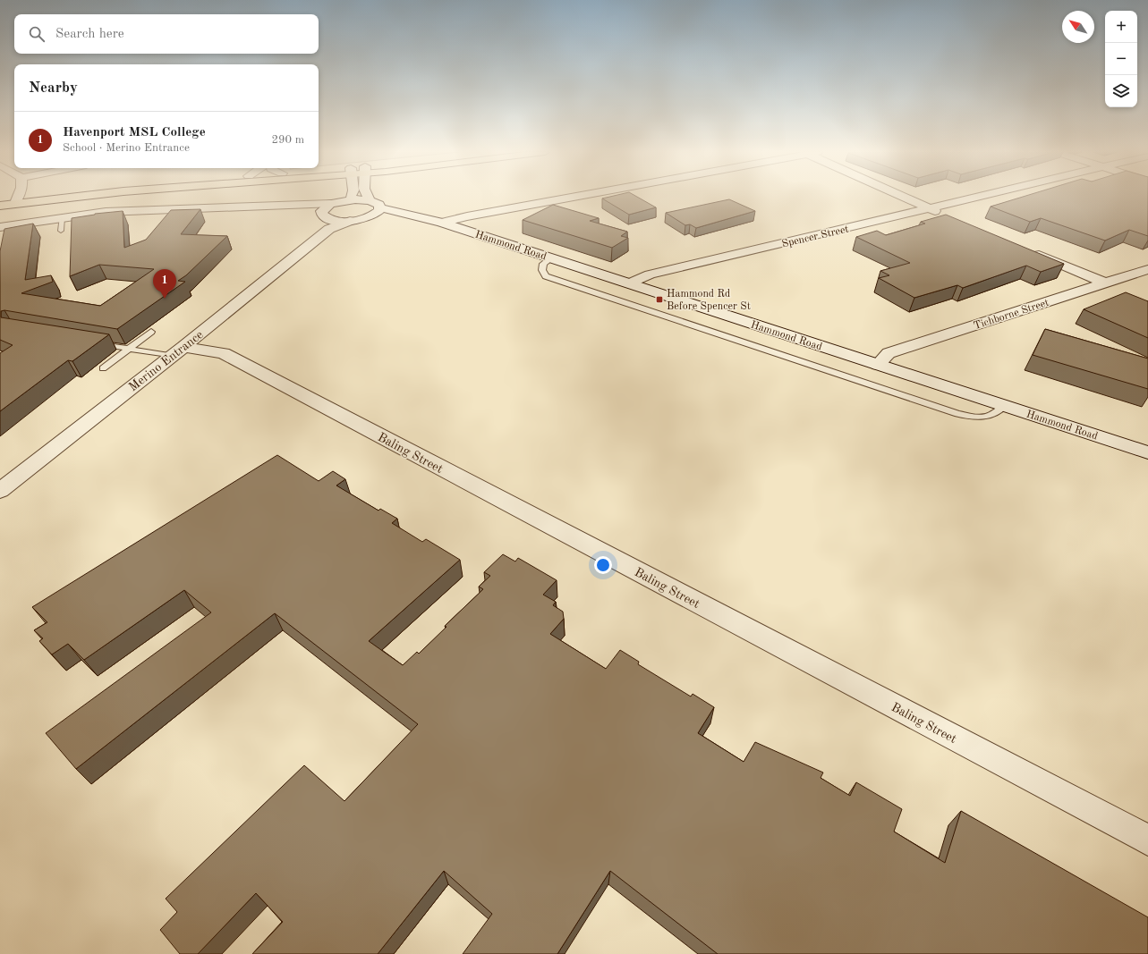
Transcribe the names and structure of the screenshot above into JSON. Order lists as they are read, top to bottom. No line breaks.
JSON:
{"streets":{"street":["Spencer Street","Hammond Road","Tichborne Street","Merino Entrance","Baling Street"]},"crossings":[["Spencer Street","Hammond Road"],["Hammond Road","Tichborne Street"],["Hammond Road","Merino Entrance"],["Merino Entrance","Baling Street"]],"places":{"transit":["Hammond Rd Before Spencer St"]},"north":"top left","page":{"map_buttons":["+","−"],"search":"Search here","heading":"Nearby","list":[{"mark":"1","name":"Havenport MSL College","note":"School · Merino Entrance","value":"290 m"}],"pins":"1"}}
